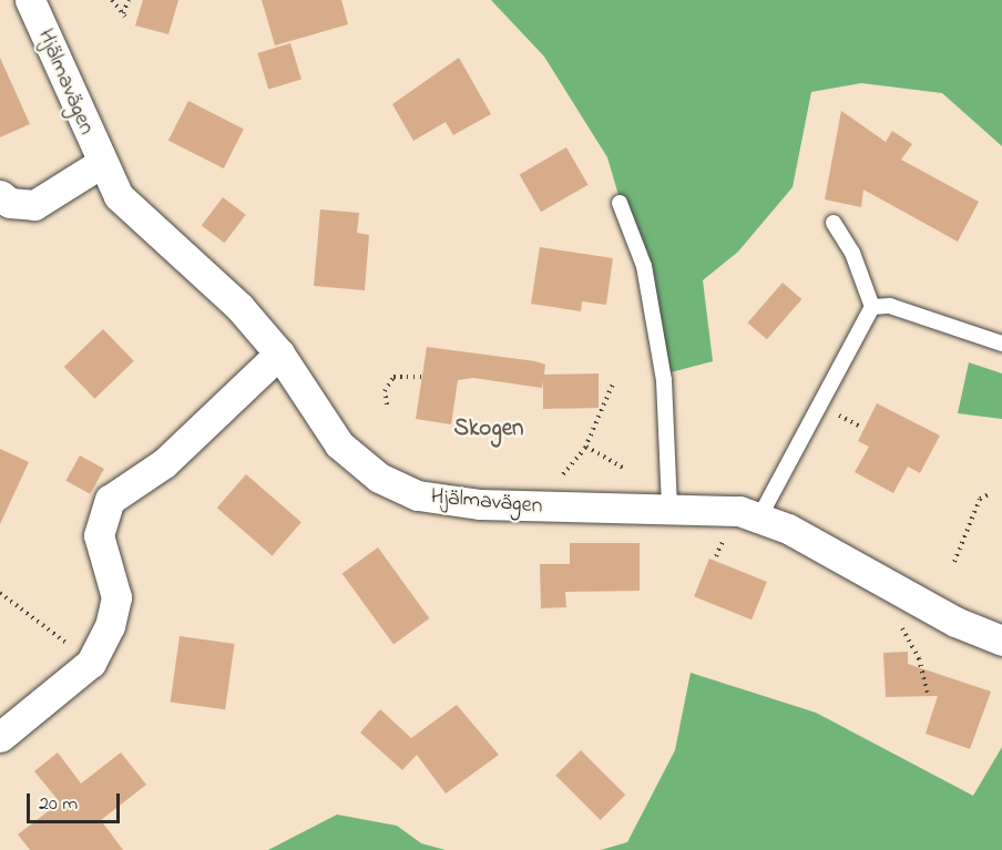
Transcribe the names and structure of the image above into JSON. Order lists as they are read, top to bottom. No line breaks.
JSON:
{"streets":{"street":["Hjälmavägen"]},"districts":["Skogen"],"scale_bar":"20 m"}
